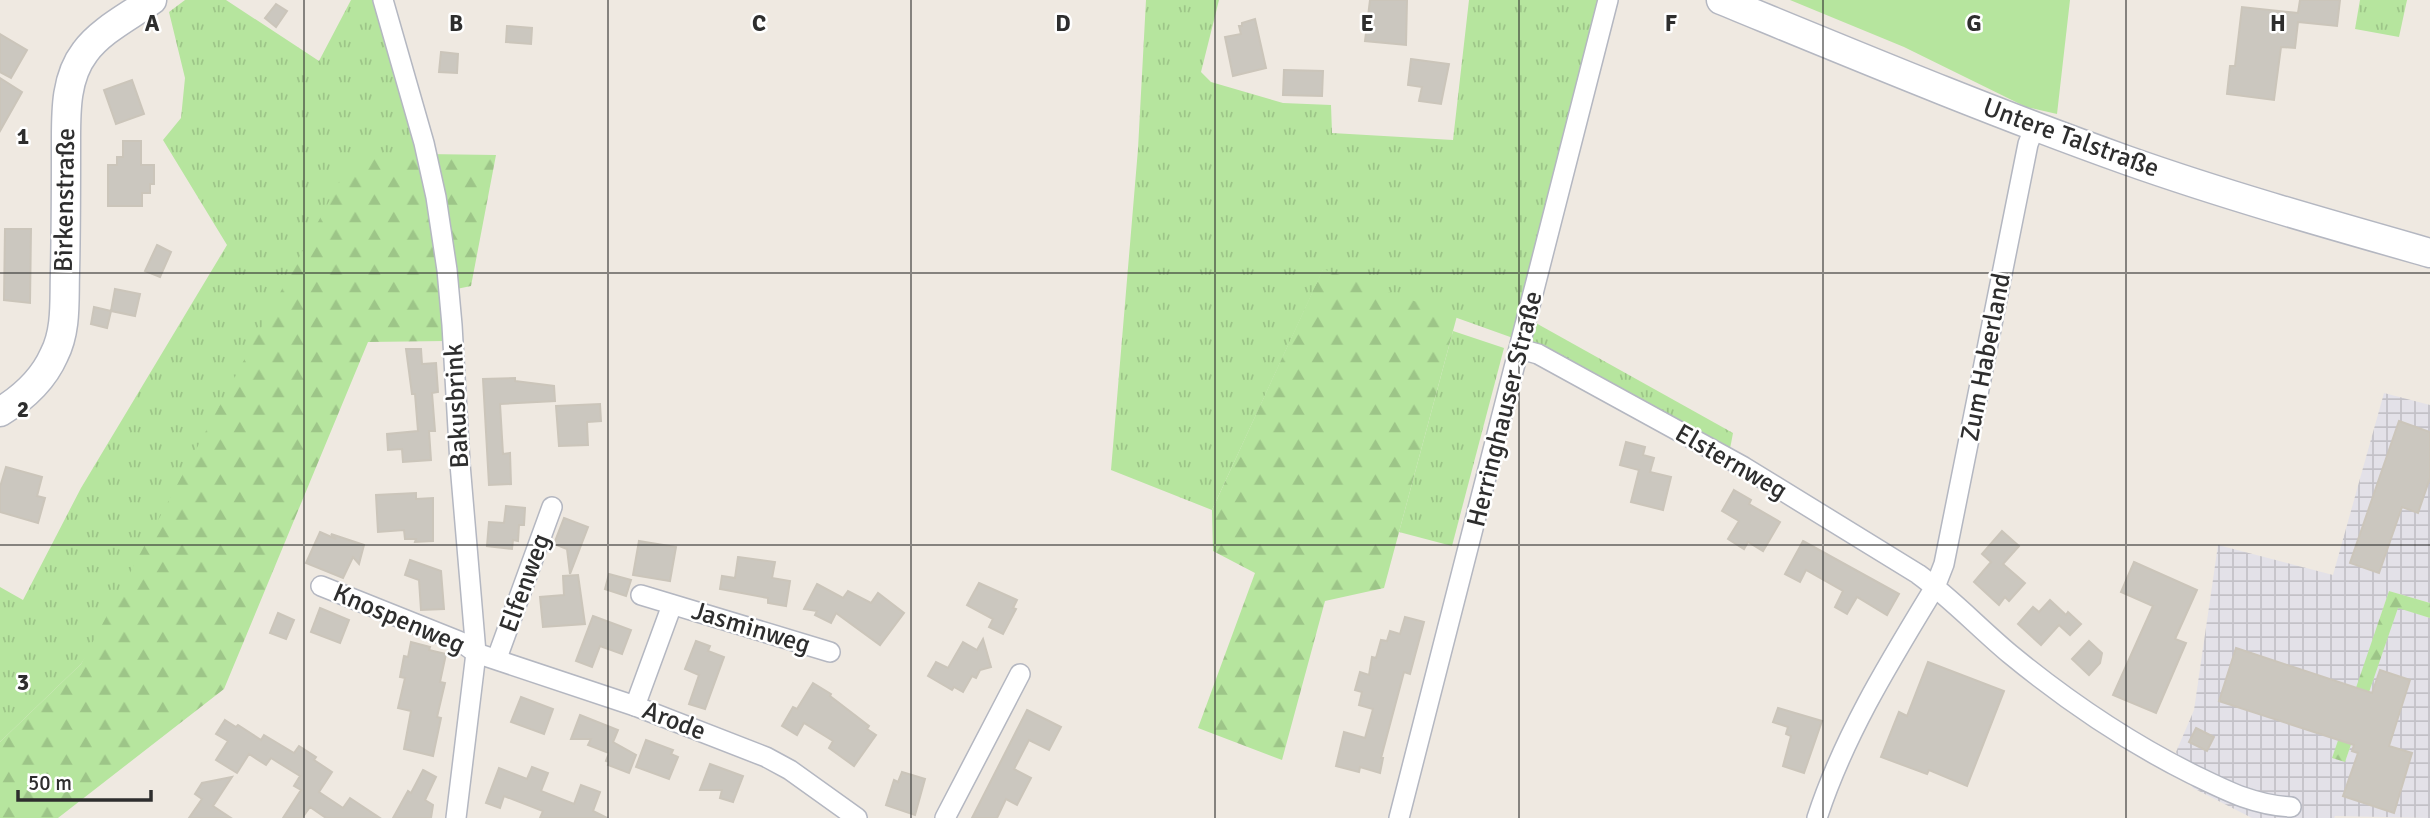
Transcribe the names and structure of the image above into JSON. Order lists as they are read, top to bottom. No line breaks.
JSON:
{"streets":{"street":["Untere Talstraße","Birkenstraße","Zum Haberland","Bakusbrink","Herringhauser Straße","Elsternweg","Elfenweg","Knospenweg","Jasminweg","Arode"]},"crossings":[["Untere Talstraße","Zum Haberland"],["Zum Haberland","Elsternweg"],["Bakusbrink","Knospenweg"],["Bakusbrink","Arode"],["Herringhauser Straße","Elsternweg"],["Elfenweg","Arode"],["Knospenweg","Arode"],["Jasminweg","Arode"]],"scale_bar":"50 m","grid":{"columns":["A","B","C","D","E","F","G","H"],"rows":["1","2","3"]}}
